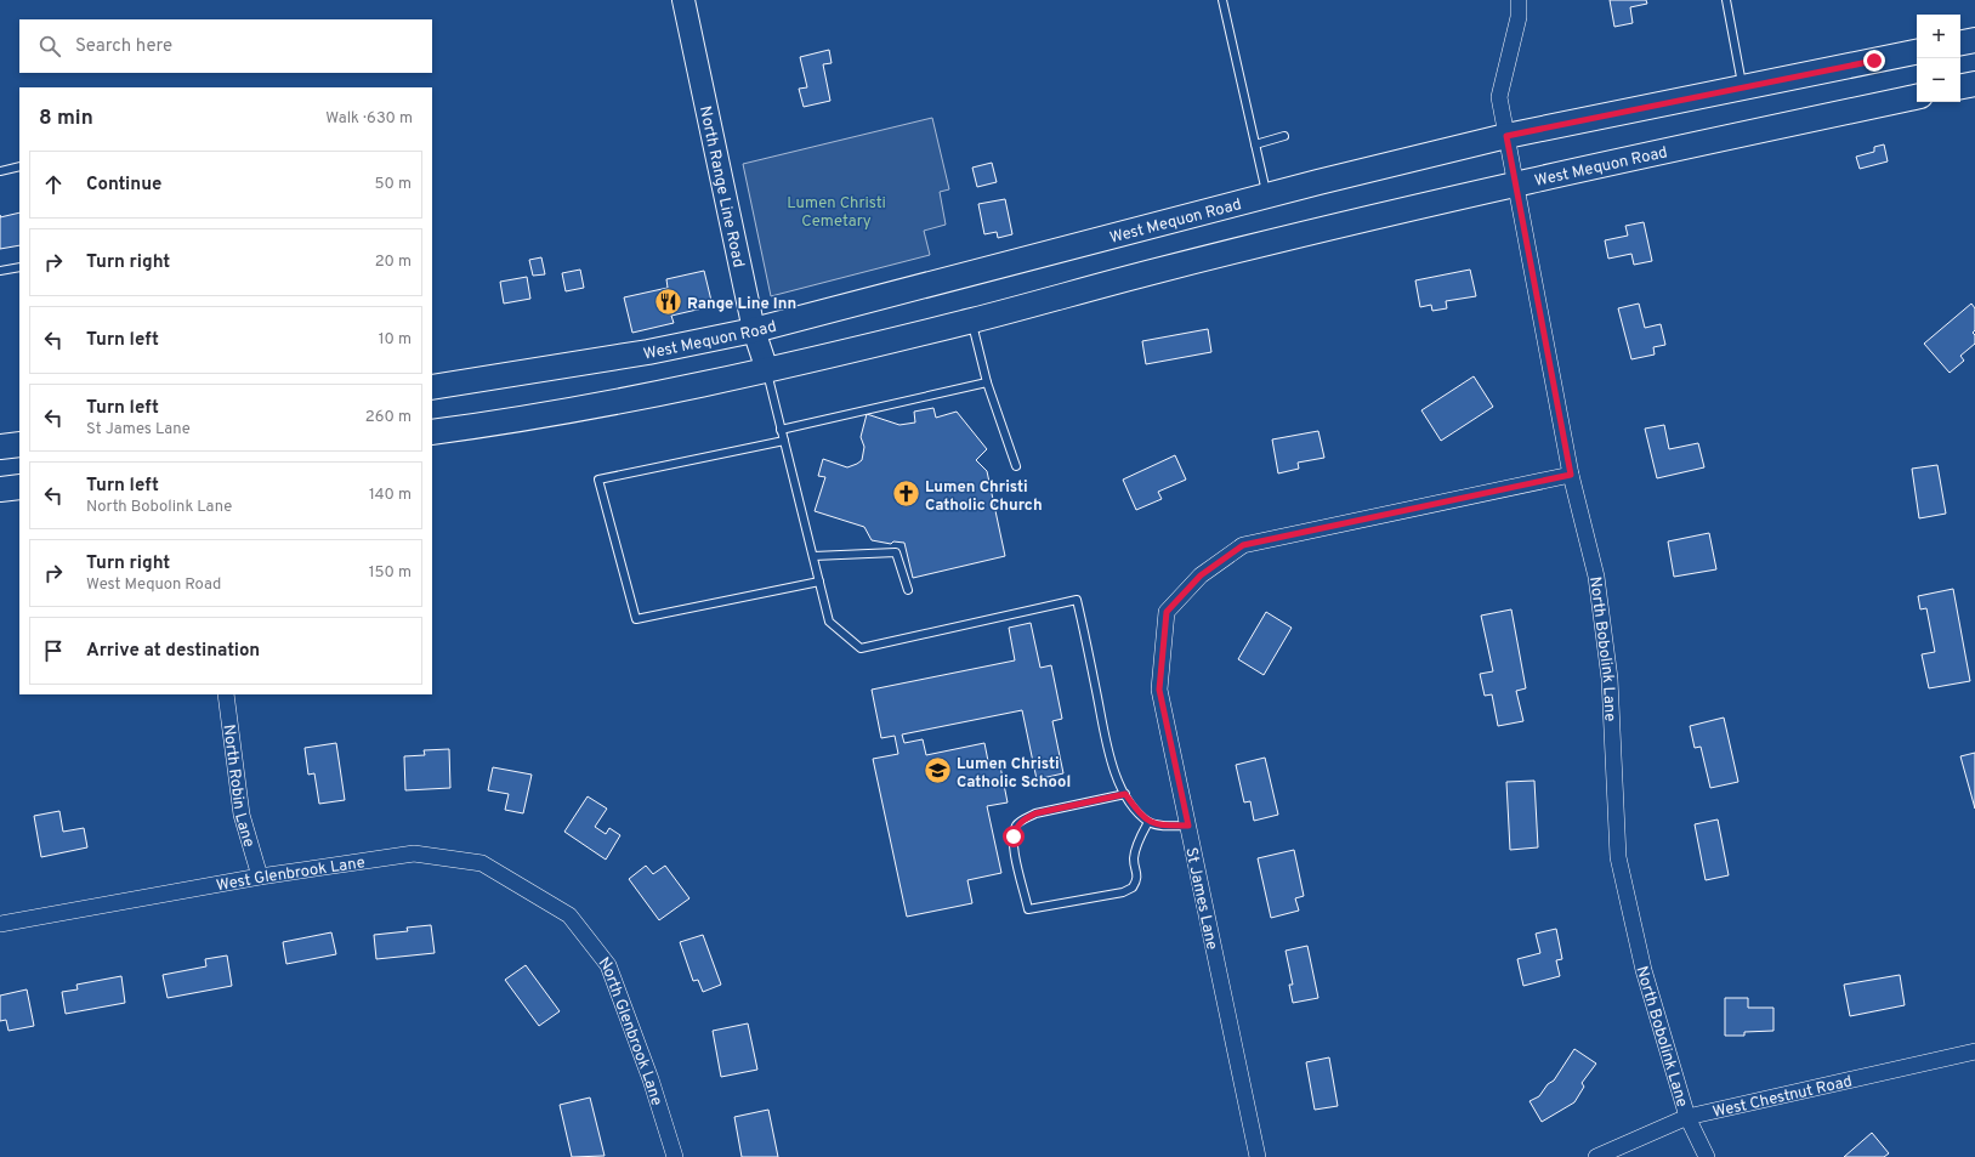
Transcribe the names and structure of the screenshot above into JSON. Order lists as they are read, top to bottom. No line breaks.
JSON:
{"streets":{"main road":["West Mequon Road"],"street":["North Range Line Road","North Bobolink Lane","North Robin Lane","West Glenbrook Lane","St James Lane","North Glenbrook Lane","West Chestnut Road"]},"crossings":[["West Mequon Road","North Range Line Road"],["West Mequon Road","North Bobolink Lane"],["North Bobolink Lane","St James Lane"],["North Bobolink Lane","West Chestnut Road"],["North Robin Lane","West Glenbrook Lane"],["West Glenbrook Lane","North Glenbrook Lane"]],"parks":["Lumen Christi Cemetary"],"places":{"restaurant":["Range Line Inn"],"church":["Lumen Christi Catholic Church"],"school or university":["Lumen Christi Catholic School"]},"page":{"map_buttons":["+","−"],"search":"Search here","heading":["8 min","Walk · 630 m"],"list":[["Continue","50 m"],["Turn right","20 m"],["Turn left","10 m"],["Turn left","St James Lane","260 m"],["Turn left","North Bobolink Lane","140 m"],["Turn right","West Mequon Road","150 m"],"Arrive at destination"]}}
